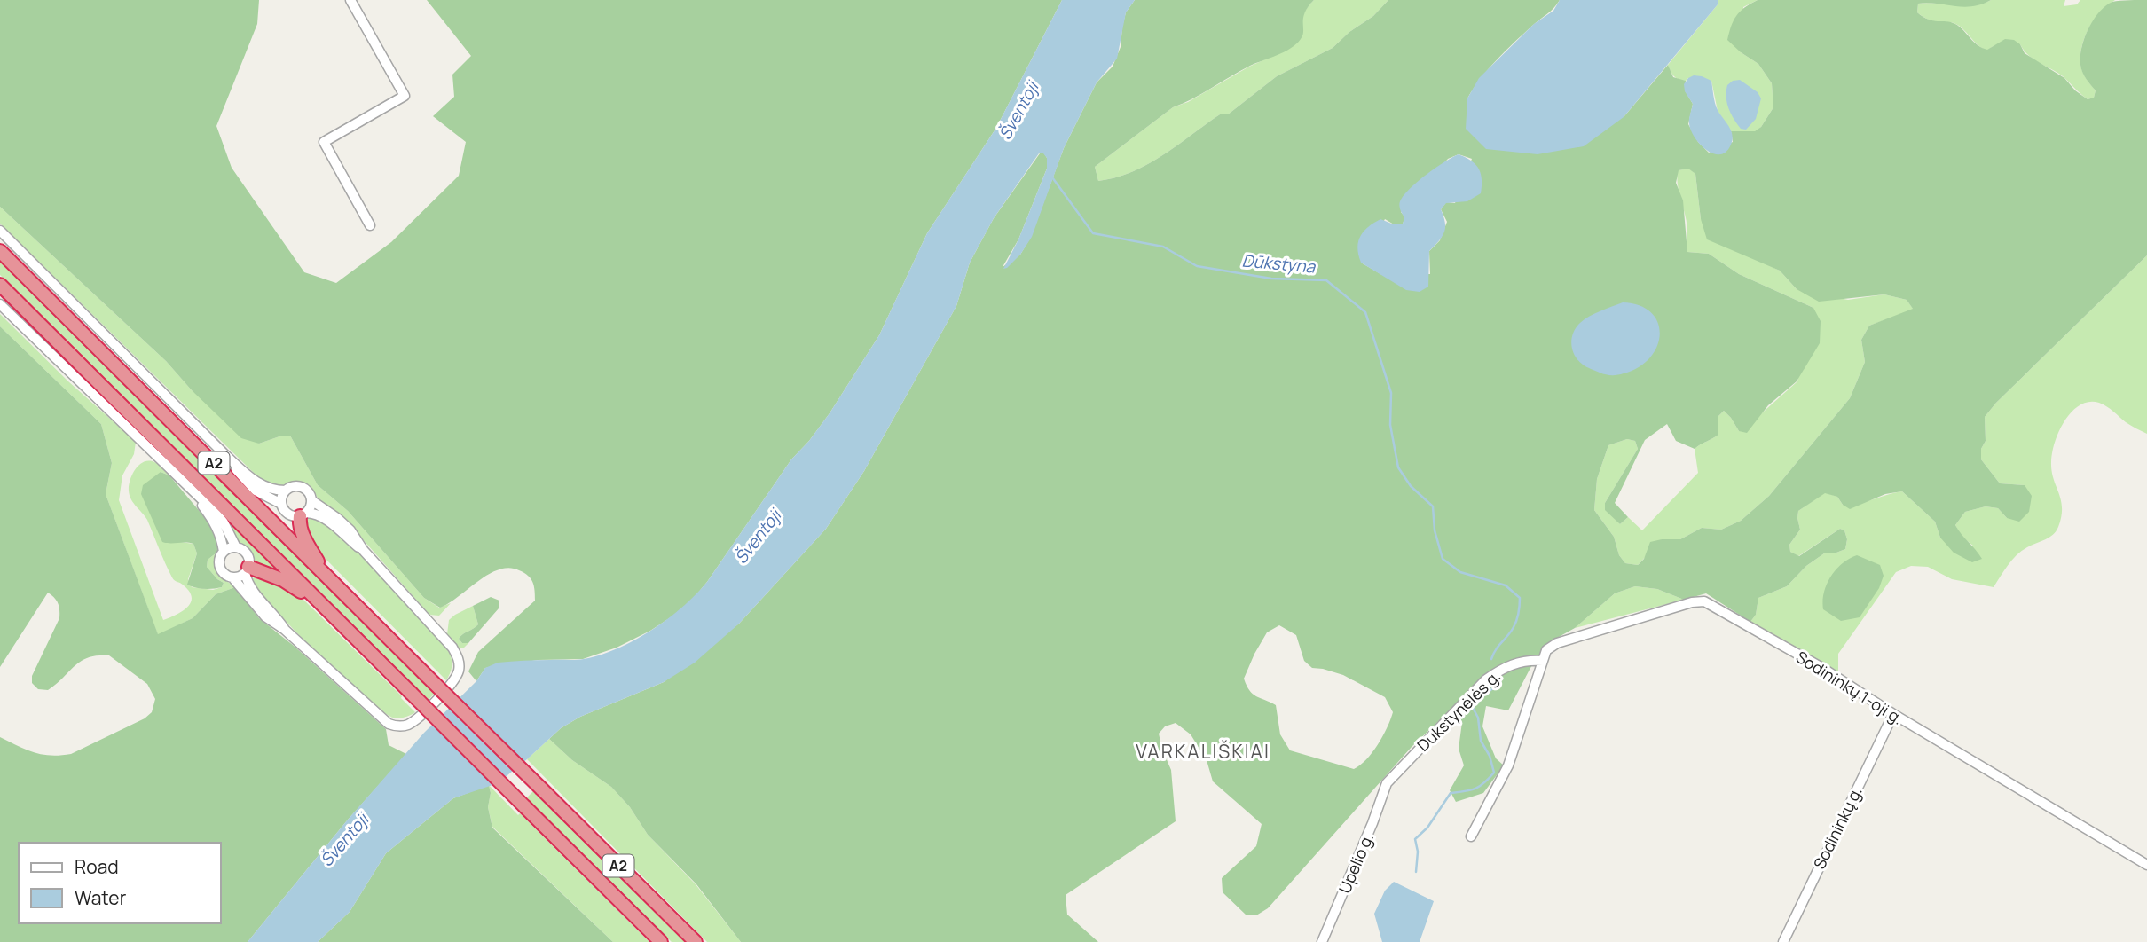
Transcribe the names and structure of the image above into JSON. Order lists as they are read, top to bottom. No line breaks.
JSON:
{"streets":{"highway":["A2"],"street":["Sodininkų 1-oji g.","Dukstynėlės g.","Sodininkų g.","Upelio g."]},"crossings":[["Sodininkų 1-oji g.","Dukstynėlės g."],["Sodininkų 1-oji g.","Sodininkų g."],["Dukstynėlės g.","Upelio g."]],"districts":["VARKALIŠKIAI"],"water":["Šventoji","Dūkstyna"],"legend":["Road","Water"]}
